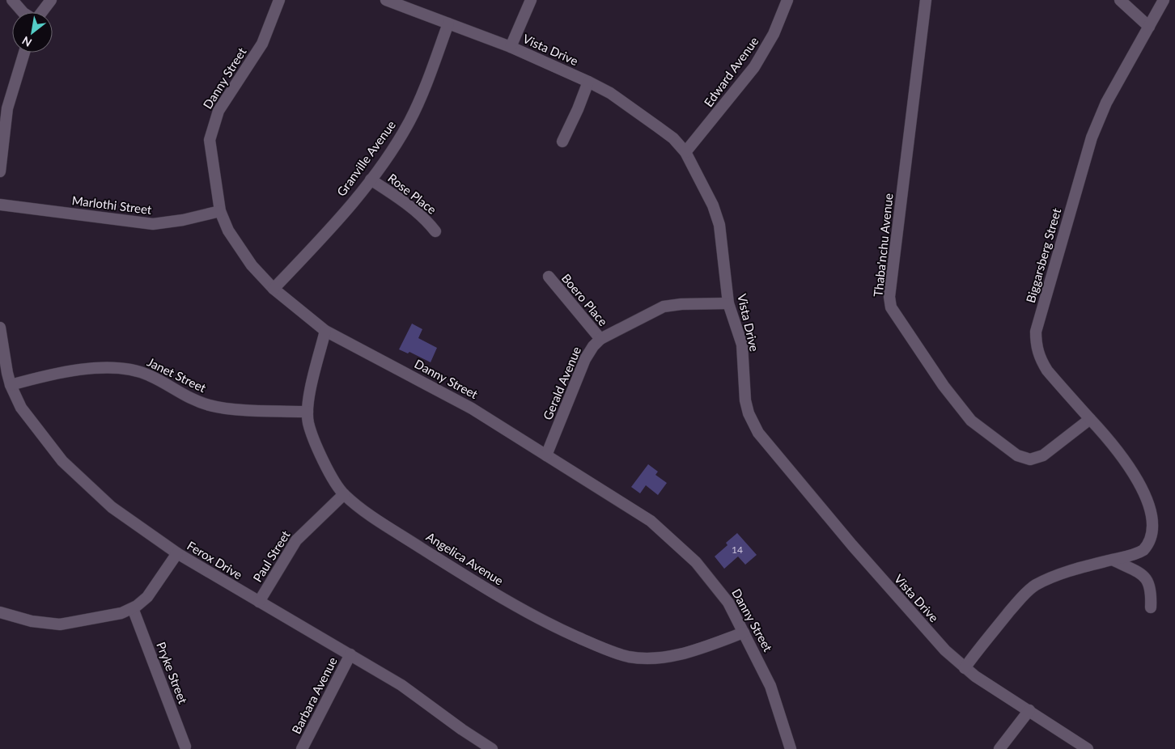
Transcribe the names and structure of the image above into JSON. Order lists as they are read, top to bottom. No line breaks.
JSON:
{"streets":{"street":["Vista Drive","Edward Avenue","Danny Street","Granville Avenue","Rose Place","Marlothi Street","Thaba'nchu Avenue","Biggarsberg Street","Boero Place","Janet Street","Gerald Avenue","Paul Street","Angelica Avenue","Ferox Drive","Pryke Street","Barbara Avenue"]},"crossings":[["Vista Drive","Edward Avenue"],["Vista Drive","Granville Avenue"],["Vista Drive","Gerald Avenue"],["Danny Street","Granville Avenue"],["Danny Street","Marlothi Street"],["Danny Street","Gerald Avenue"],["Danny Street","Angelica Avenue"],["Granville Avenue","Rose Place"],["Thaba'nchu Avenue","Biggarsberg Street"],["Boero Place","Gerald Avenue"],["Janet Street","Angelica Avenue"],["Janet Street","Ferox Drive"],["Paul Street","Angelica Avenue"],["Paul Street","Ferox Drive"],["Ferox Drive","Barbara Avenue"]],"house_numbers":["14"],"north":"bottom left"}
